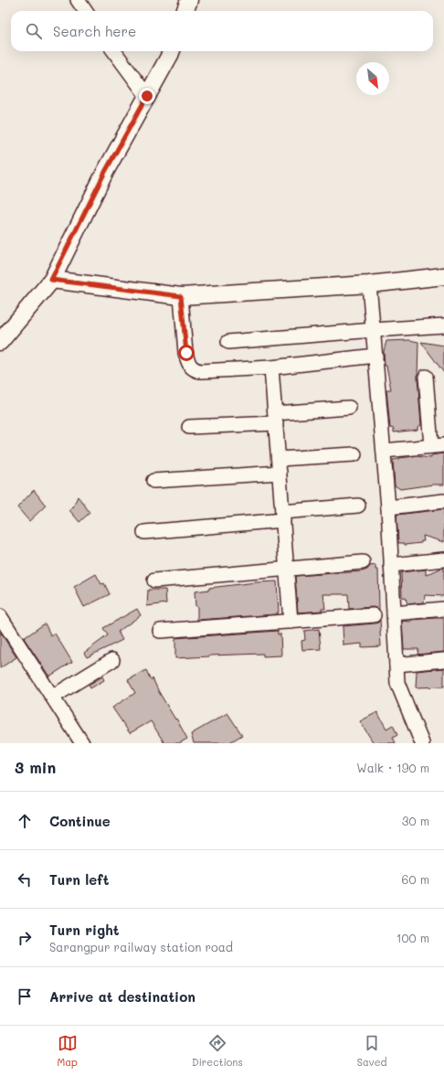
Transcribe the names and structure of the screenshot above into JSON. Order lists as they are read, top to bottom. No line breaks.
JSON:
{"north":"bottom right","page":{"search":"Search here","heading":["3 min","Walk · 190 m"],"list":[["Continue","30 m"],["Turn left","60 m"],["Turn right","Sarangpur railway station road","100 m"],"Arrive at destination"],"nav":["Map","Directions","Saved"]}}
